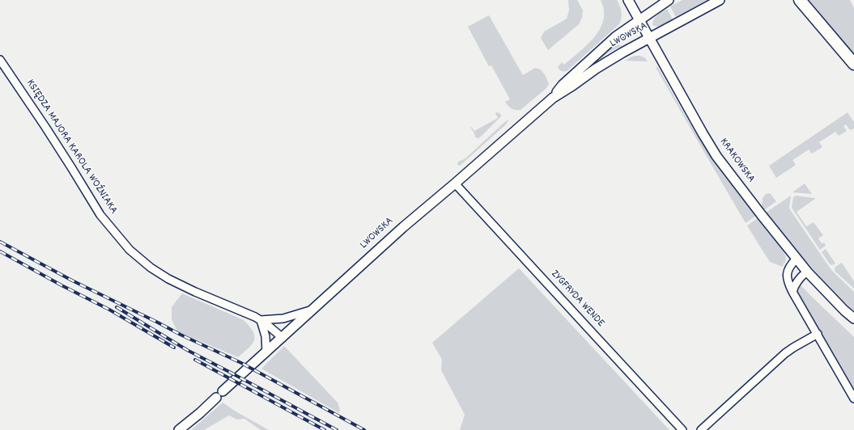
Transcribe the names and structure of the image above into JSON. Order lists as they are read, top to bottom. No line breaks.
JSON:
{"streets":{"street":["LWOWSKA","KSIĘDZA MAJORA KAROLA WOŹNIAKA","KRAKOWSKA","ZYGFRYDA WENDE"]},"crossings":[["LWOWSKA","KSIĘDZA MAJORA KAROLA WOŹNIAKA"],["LWOWSKA","KRAKOWSKA"],["LWOWSKA","ZYGFRYDA WENDE"]]}
